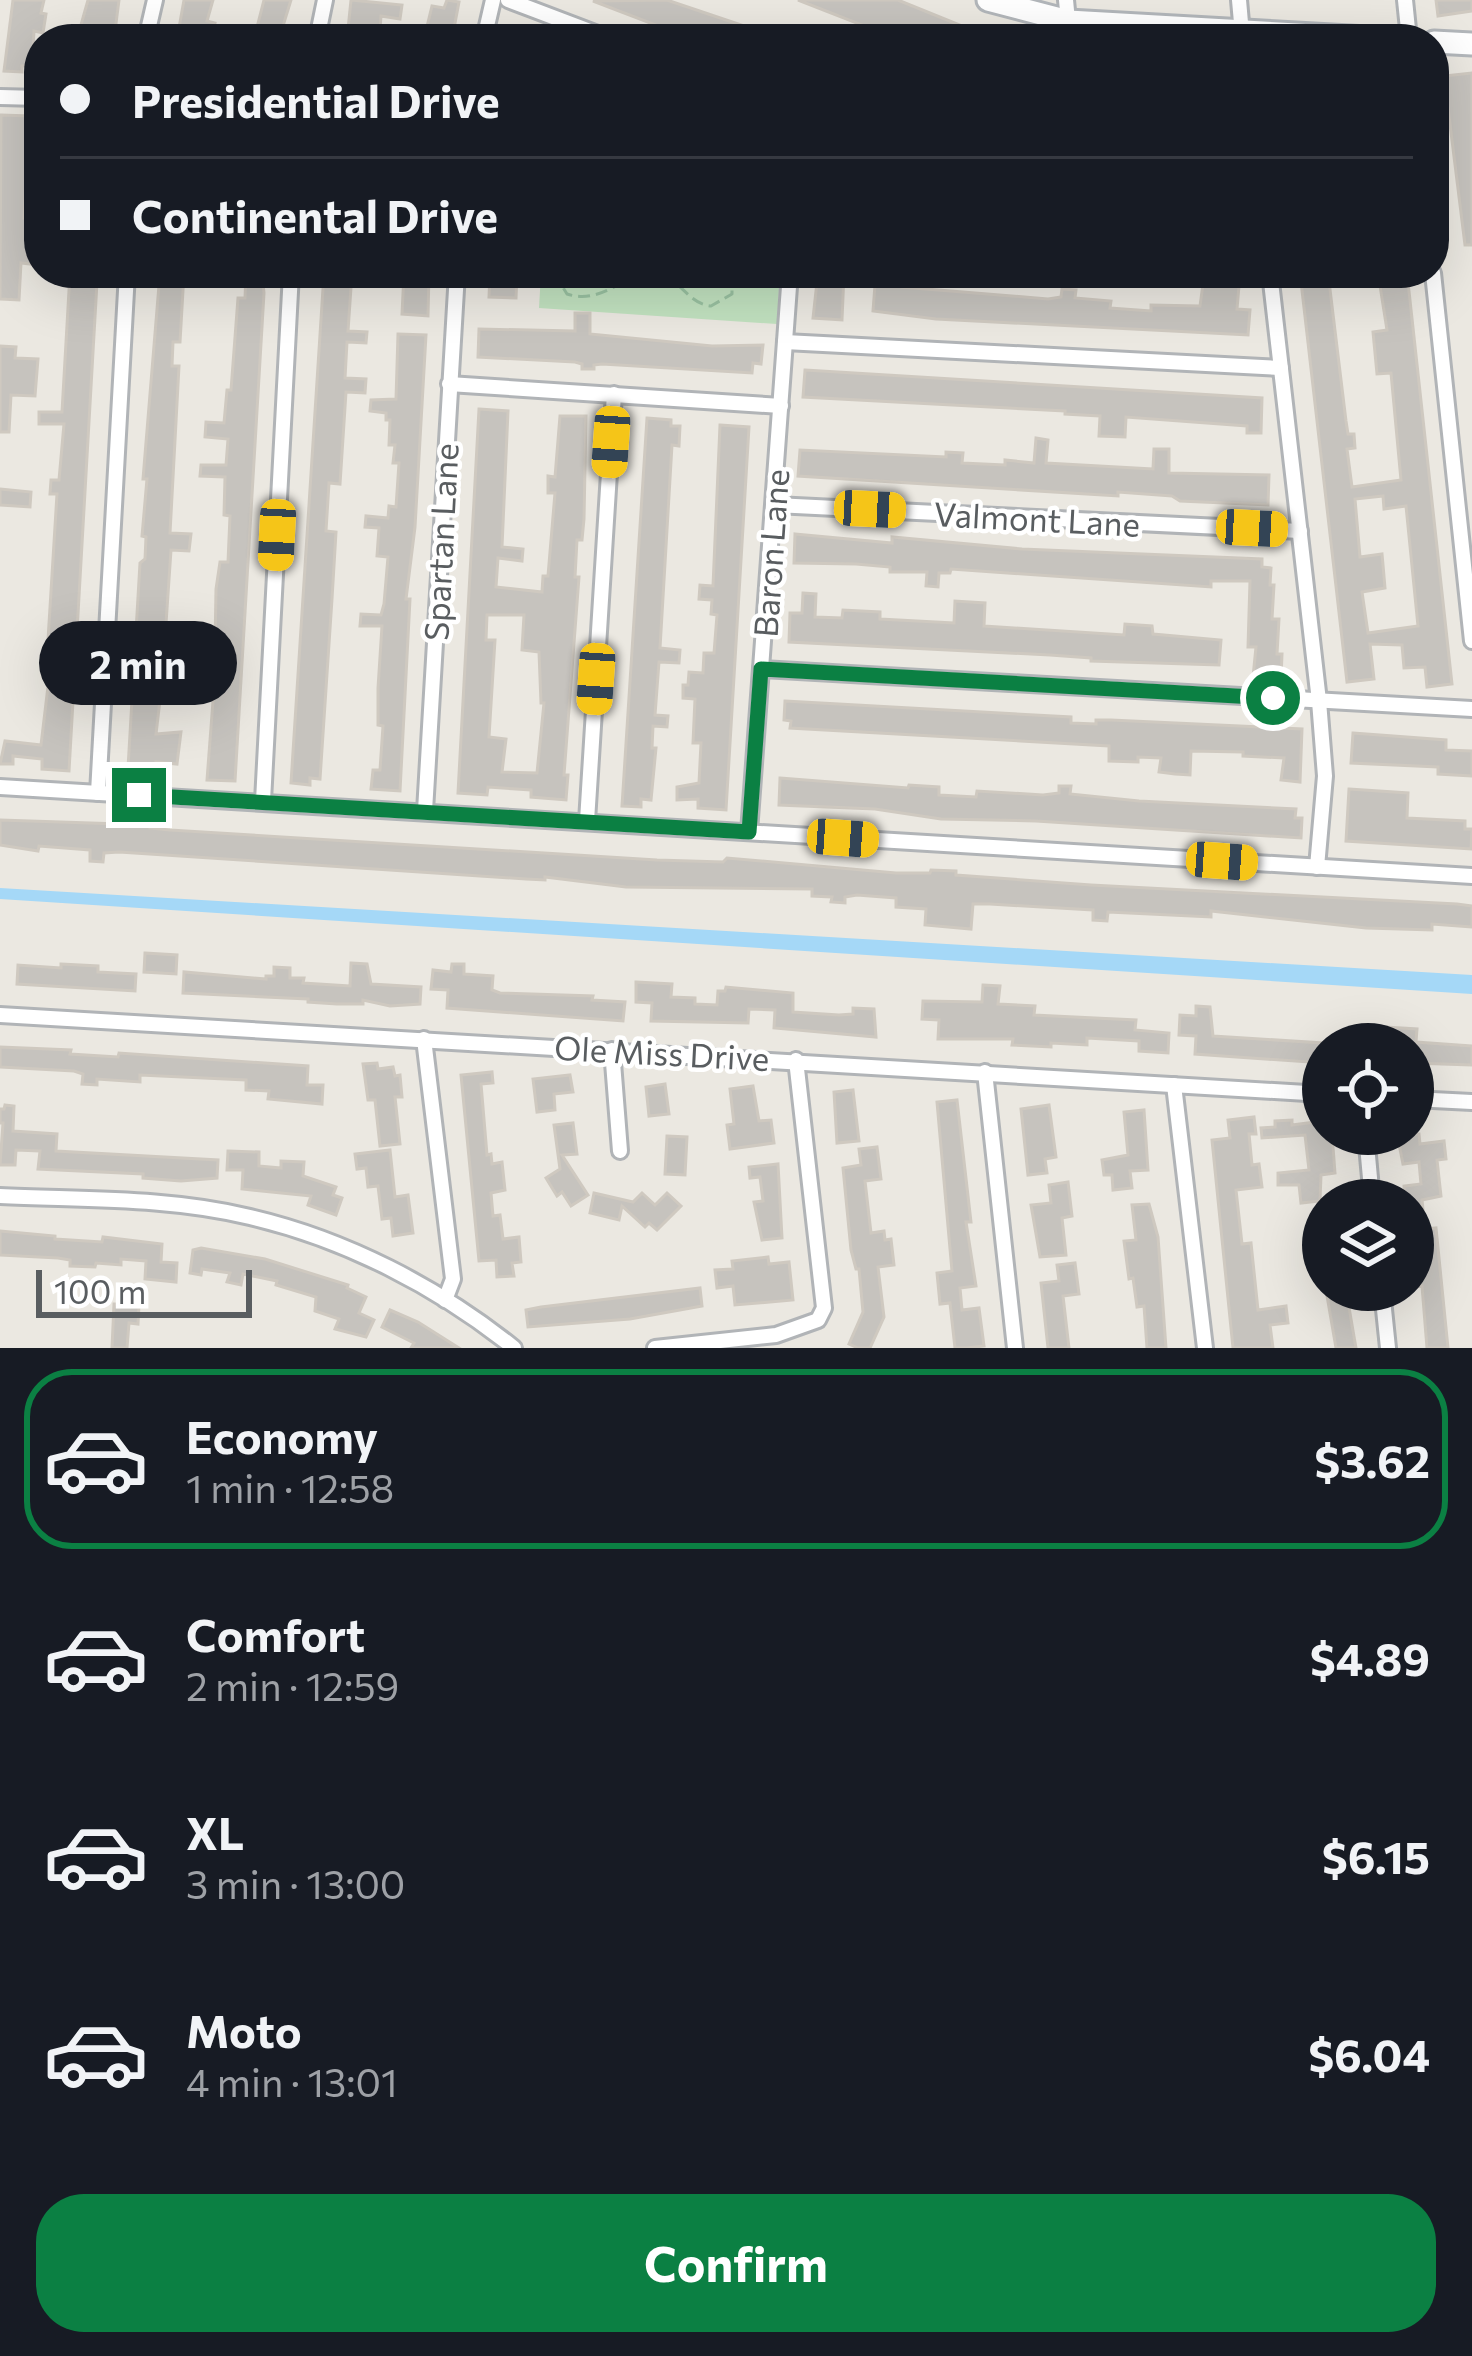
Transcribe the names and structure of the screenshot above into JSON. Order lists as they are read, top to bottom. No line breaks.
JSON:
{"streets":{"street":["Valmont Lane","Spartan Lane","Baron Lane","Ole Miss Drive"]},"crossings":[["Valmont Lane","Baron Lane"]],"scale_bar":"100 m","page":{"banner":["Presidential Drive","Continental Drive"],"bubble":"2 min","scale":"100 m","list":[{"name":"Economy","note":"1 min · 12:58","value":"$3.62"},{"name":"Comfort","note":"2 min · 12:59","value":"$4.89"},{"name":"XL","note":"3 min · 13:00","value":"$6.15"},{"name":"Moto","note":"4 min · 13:01","value":"$6.04"}],"buttons":"Confirm"}}
